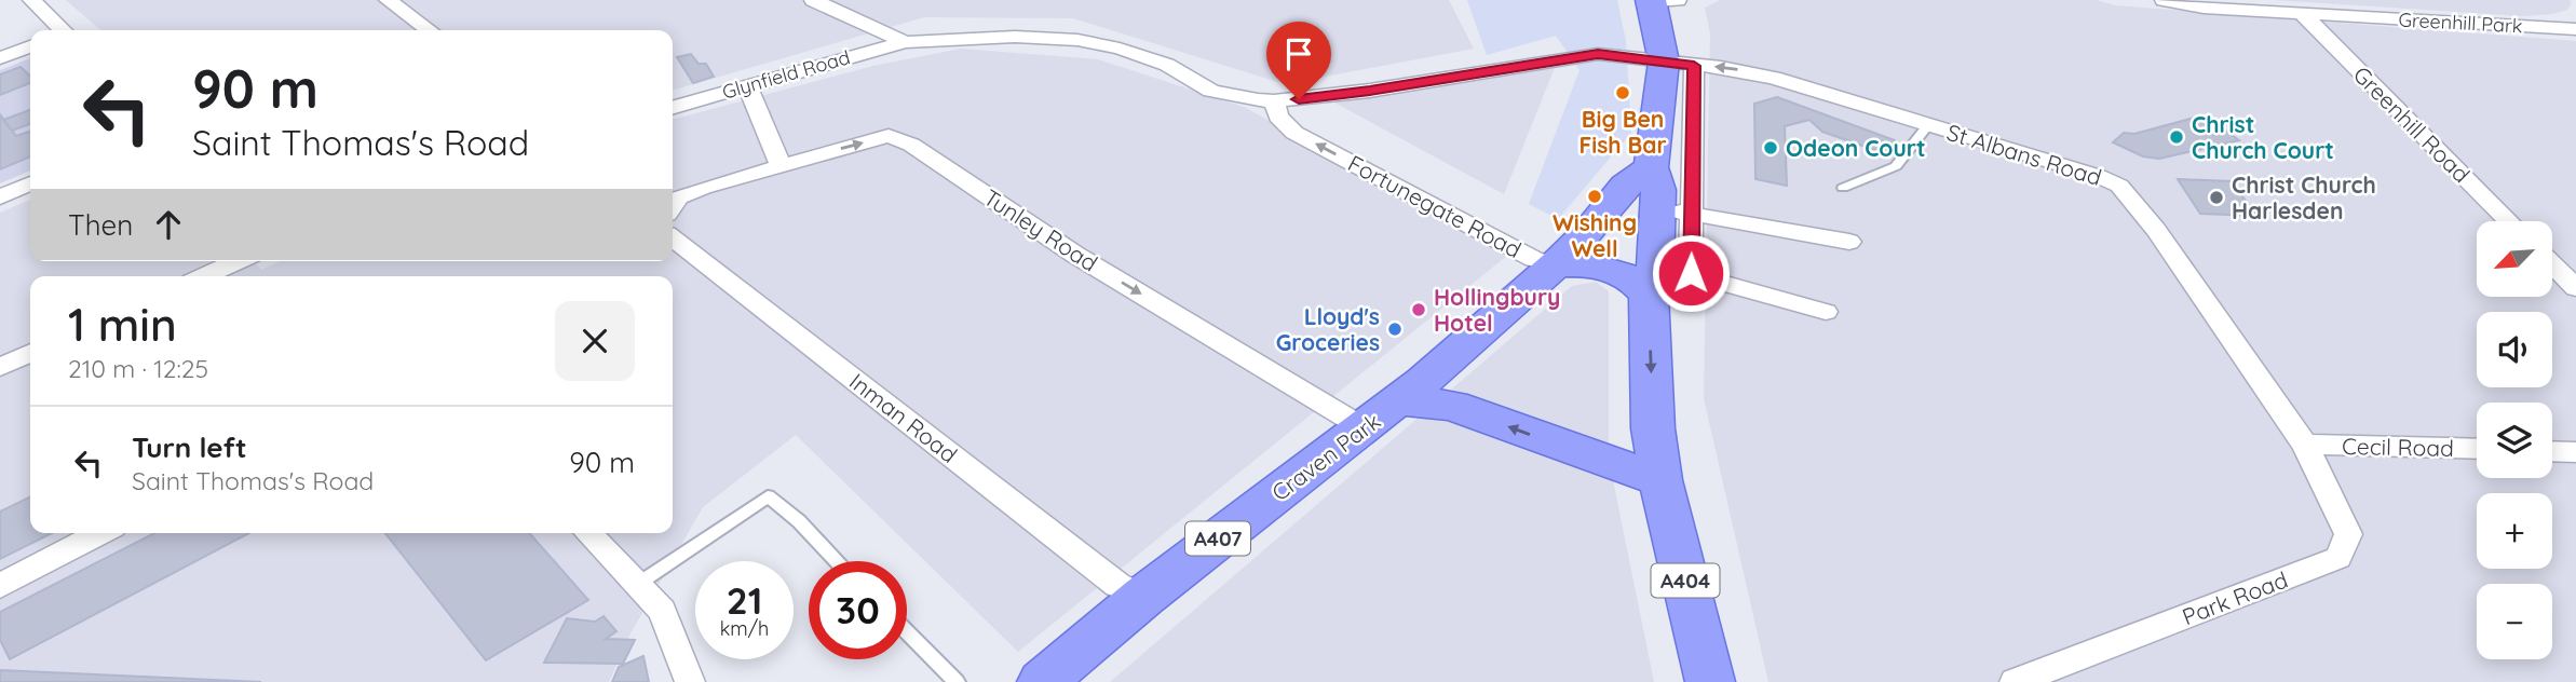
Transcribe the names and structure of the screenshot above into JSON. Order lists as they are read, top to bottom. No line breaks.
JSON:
{"streets":{"main road":["Craven Park","A407","A404"],"street":["Greenhill Park","Glynfield Road","Greenhill Road","St Albans Road","Fortunegate Road","Tunley Road","Inman Road","Cecil Road","Park Road"]},"crossings":[["Greenhill Park","Greenhill Road"],["St Albans Road","Fortunegate Road"],["St Albans Road","Cecil Road"],["St Albans Road","A404"],["St Albans Road","Park Road"],["Fortunegate Road","Craven Park"],["Tunley Road","Craven Park"],["Inman Road","Craven Park"],["Cecil Road","Park Road"],["Craven Park","A404"]],"one_way":["Fortunegate Road"],"places":["Big Ben Fish Bar","Christ Church Court","Odeon Court","Wishing Well","Christ Church Harlesden","Hollingbury Hotel","Lloyd's Groceries"],"north":"bottom left","page":{"turn":["90 m","Saint Thomas's Road"],"then":"Then","map_buttons":["+","−"],"heading":["1 min","210 m · 12:25"],"list":[{"name":"Turn left","note":"Saint Thomas's Road","value":"90 m"}],"speed":"21 km/h","limit":"30"}}
